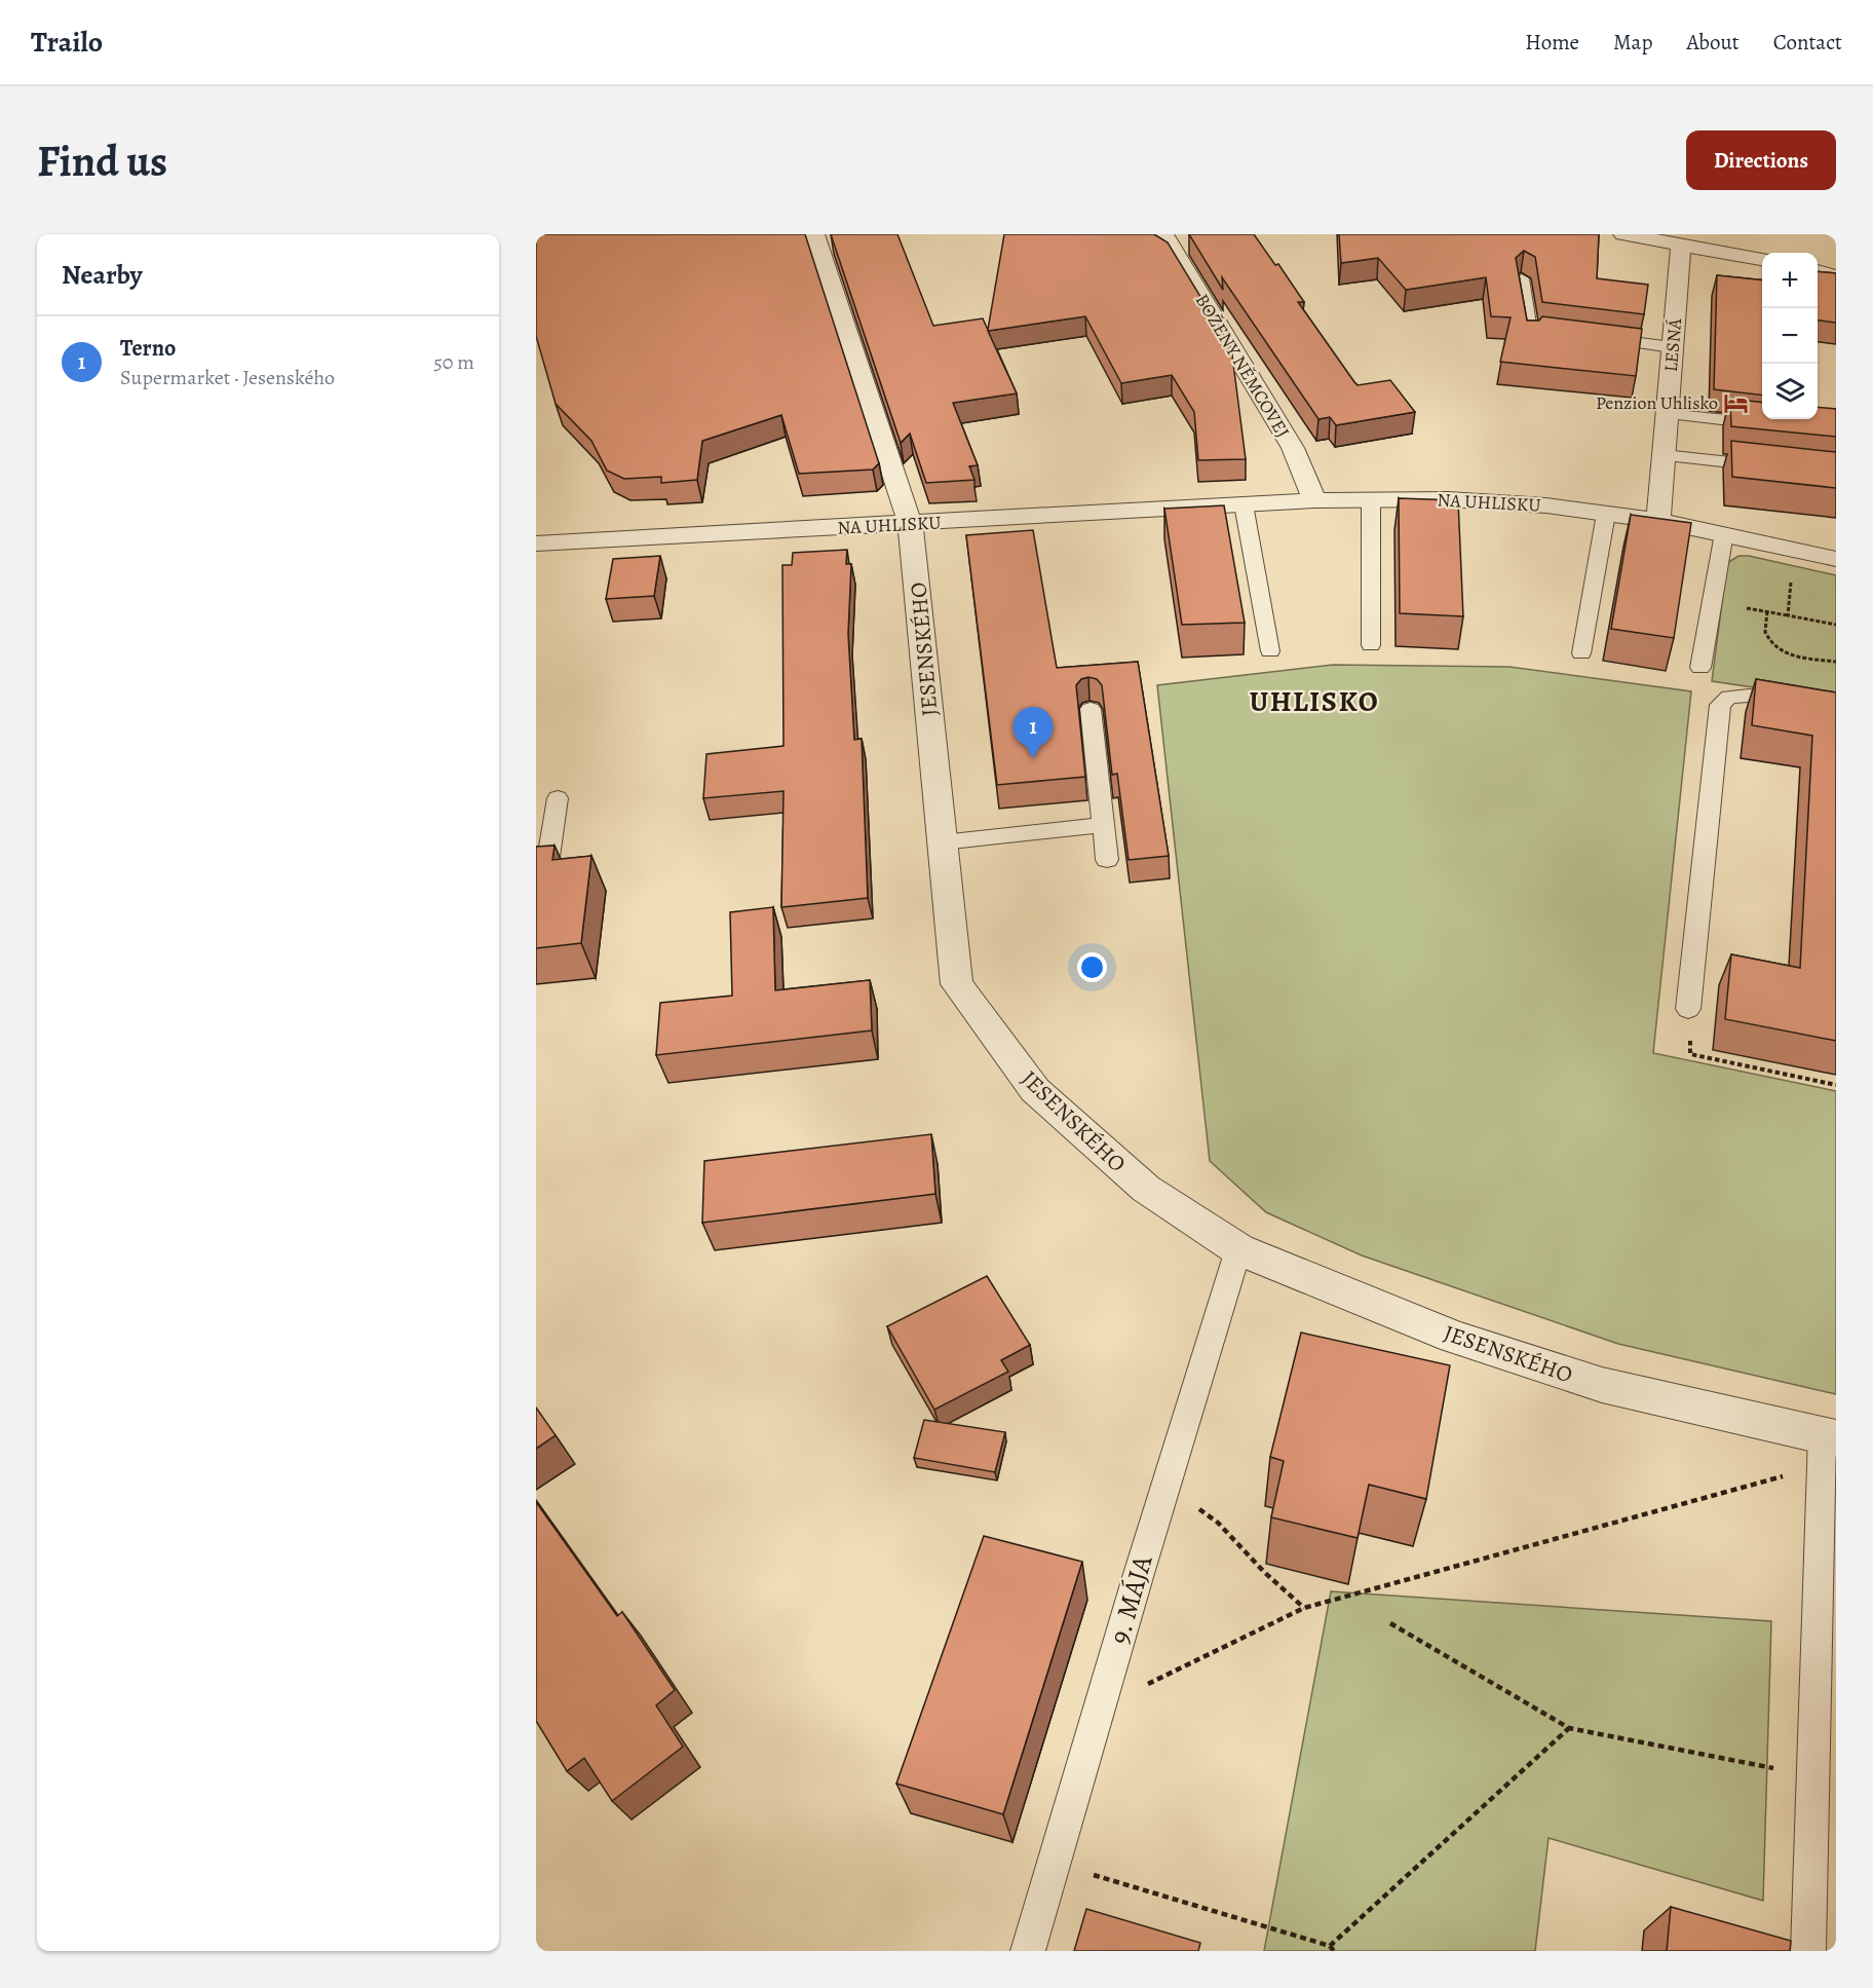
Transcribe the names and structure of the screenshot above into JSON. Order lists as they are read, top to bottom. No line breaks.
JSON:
{"streets":{"street":["LESNÁ","BOŽENY NĚMCOVEJ","NA UHLISKU","JESENSKÉHO"],"lane":["9. MÁJA"]},"crossings":[["LESNÁ","NA UHLISKU"],["BOŽENY NĚMCOVEJ","NA UHLISKU"],["NA UHLISKU","JESENSKÉHO"],["JESENSKÉHO","9. MÁJA"]],"districts":["UHLISKO"],"places":{"hotel":["Penzion Uhlisko"]},"page":{"header":"Trailo","nav":["Home","Map","About","Contact"],"buttons":"Directions","title":"Find us","heading":"Nearby","map_buttons":["+","−"],"list":[{"mark":"1","name":"Terno","note":"Supermarket · Jesenského","value":"50 m"}],"pins":"1"}}
